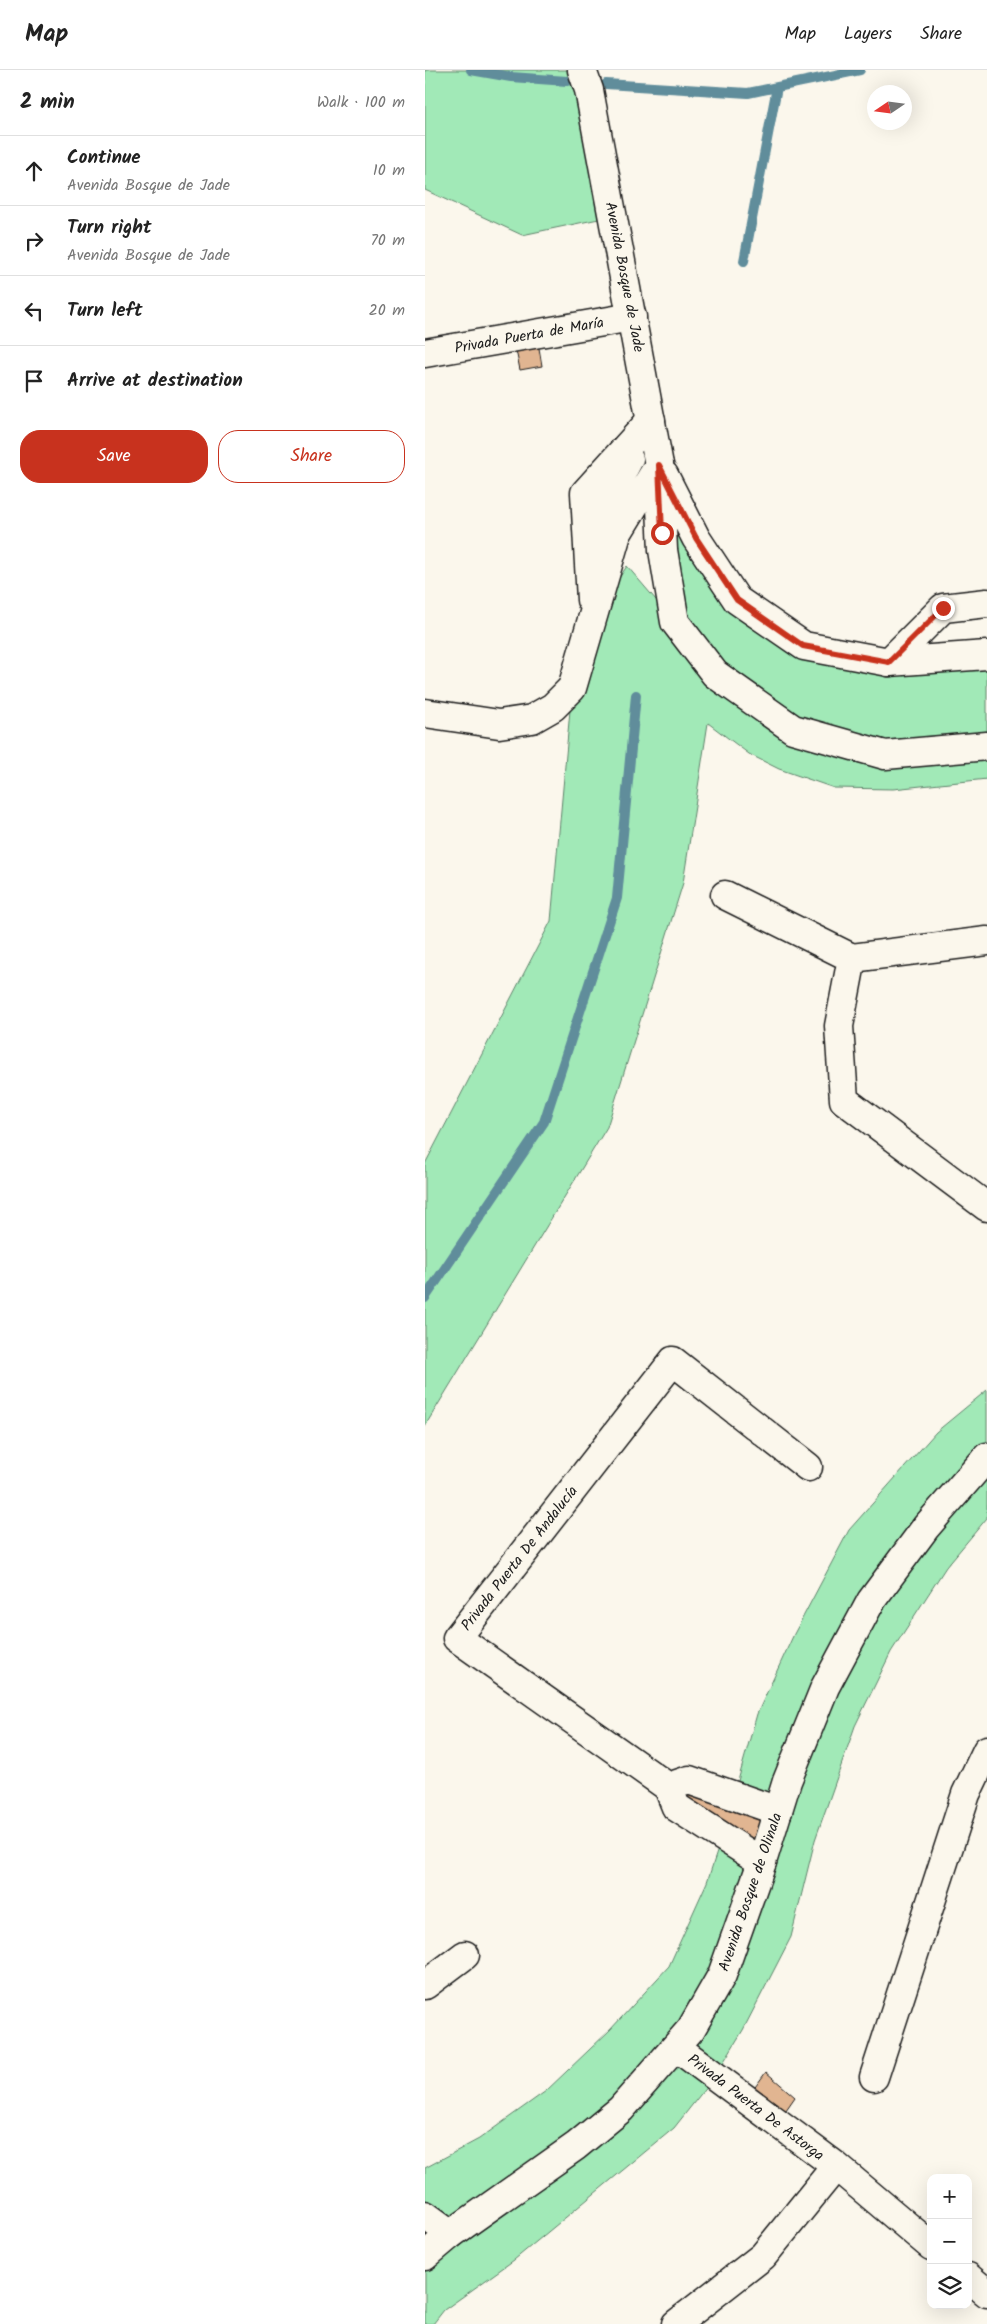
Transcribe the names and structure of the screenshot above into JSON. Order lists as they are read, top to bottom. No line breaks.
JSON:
{"streets":{"street":["Avenida Bosque de Jade","Privada Puerta de María","Privada Puerta De Andalucía","Avenida Bosque de Olinala","Privada Puerta De Astorga"]},"crossings":[["Avenida Bosque de Jade","Privada Puerta de María"],["Avenida Bosque de Olinala","Privada Puerta De Astorga"]],"north":"left","page":{"header":"Map","nav":["Map","Layers","Share"],"heading":["2 min","Walk · 100 m"],"list":[["Continue","Avenida Bosque de Jade","10 m"],["Turn right","Avenida Bosque de Jade","70 m"],["Turn left","20 m"],"Arrive at destination"],"buttons":["Save","Share"],"map_buttons":["+","−"]}}
